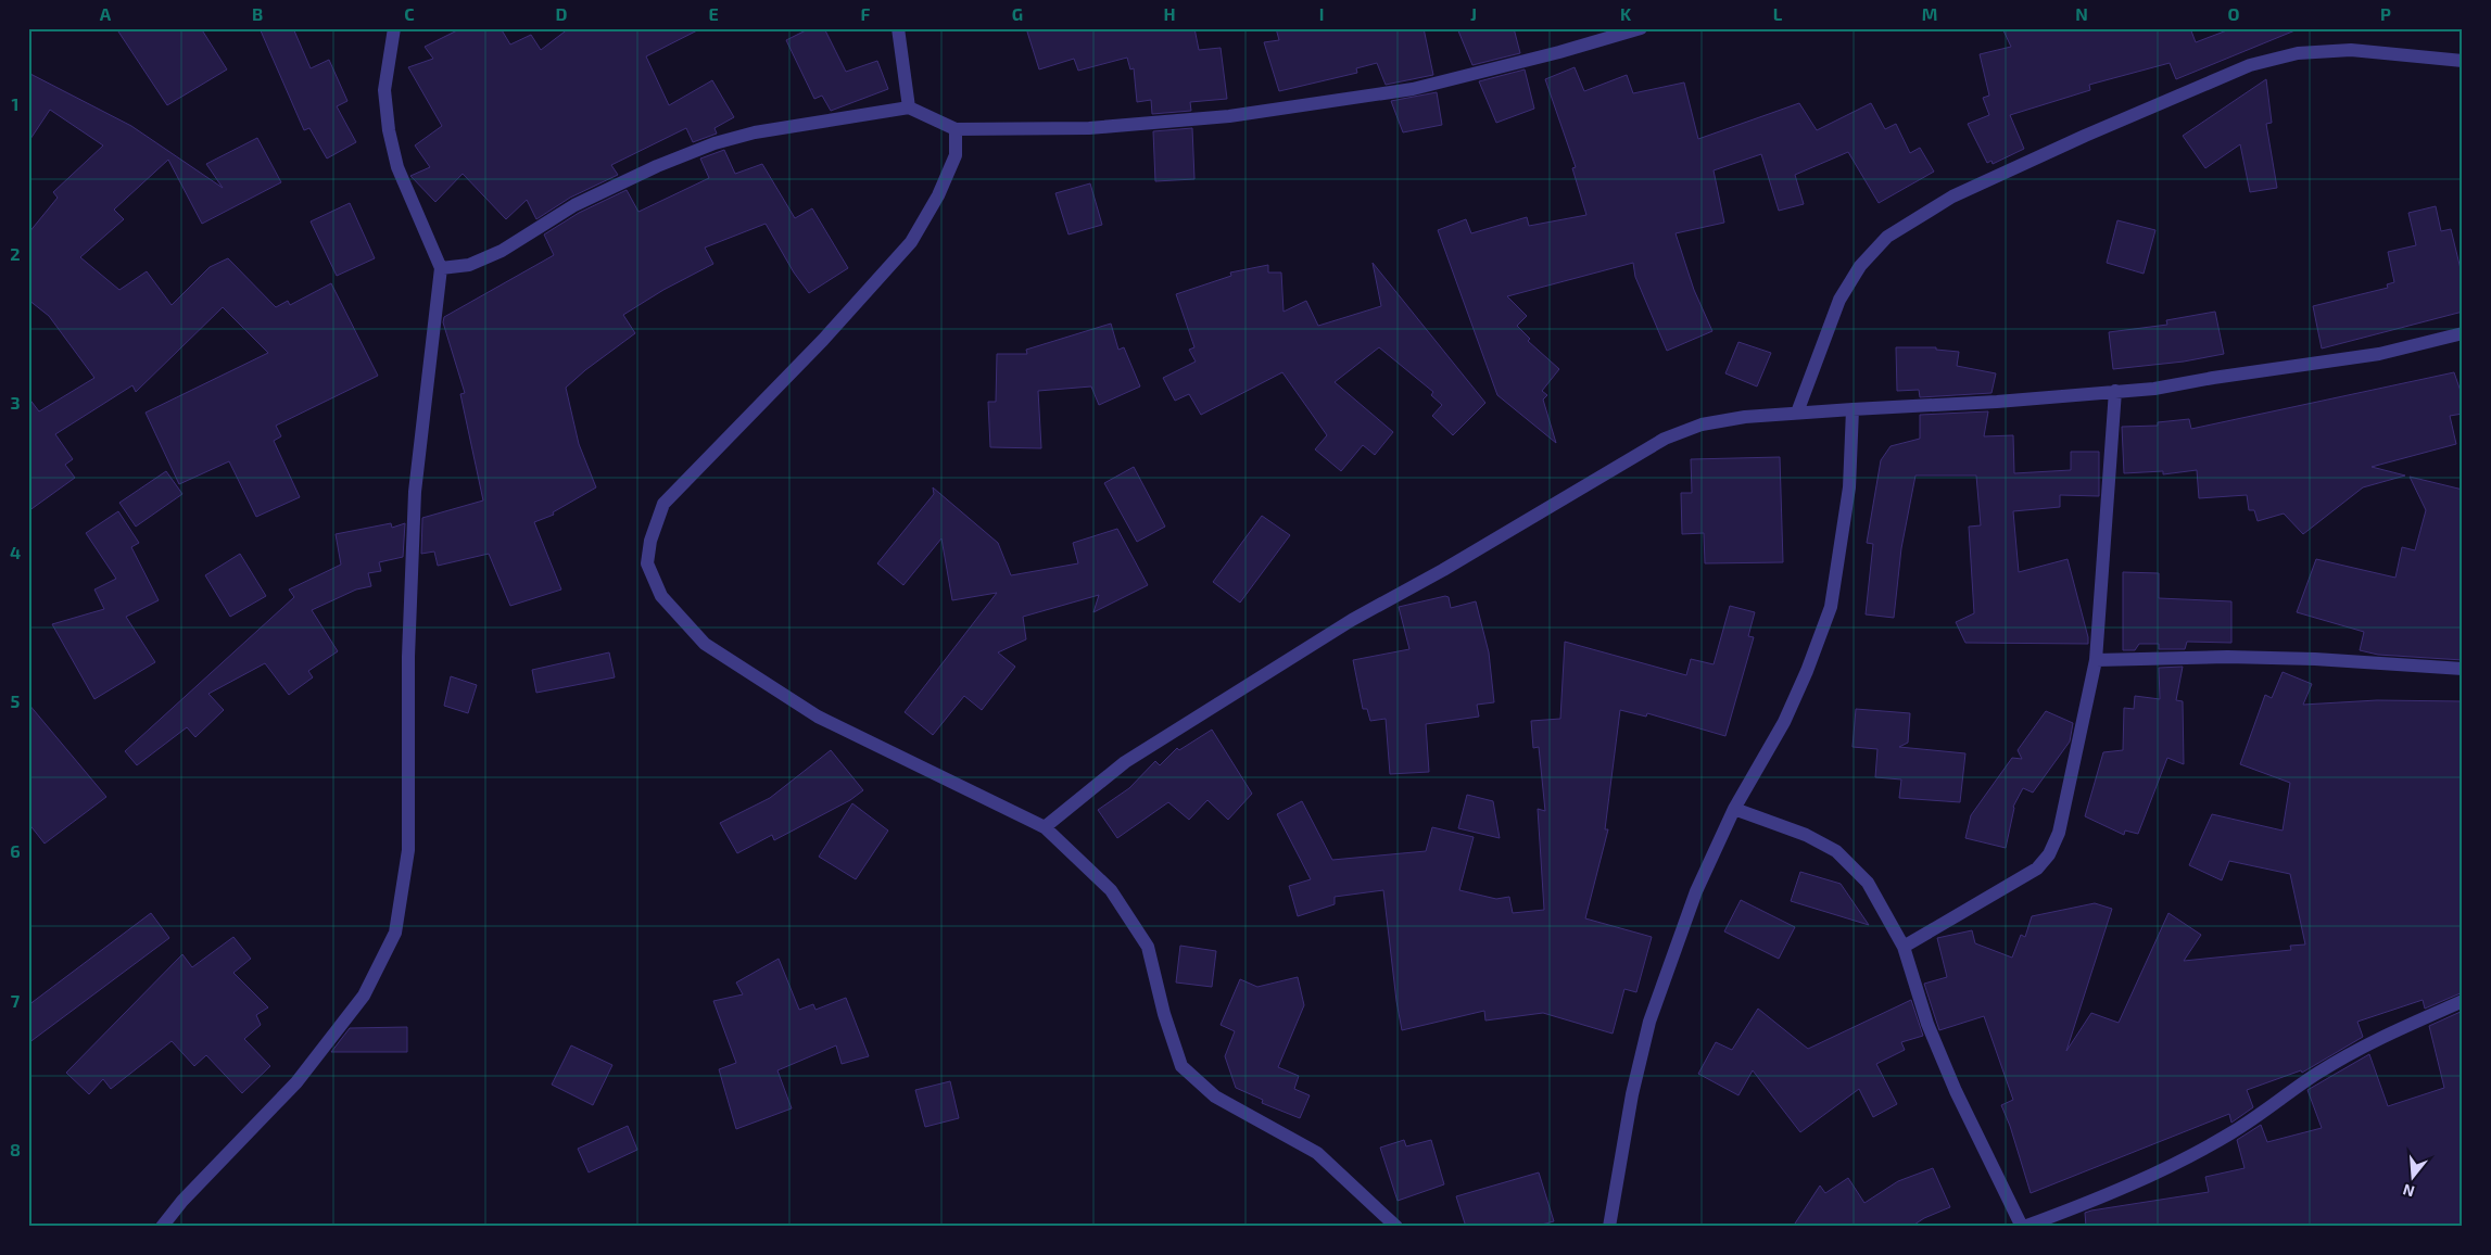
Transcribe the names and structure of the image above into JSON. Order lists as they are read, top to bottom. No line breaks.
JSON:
{"north":"bottom","grid":{"columns":["A","B","C","D","E","F","G","H","I","J","K","L","M","N","O","P"],"rows":["1","2","3","4","5","6","7","8"]}}
